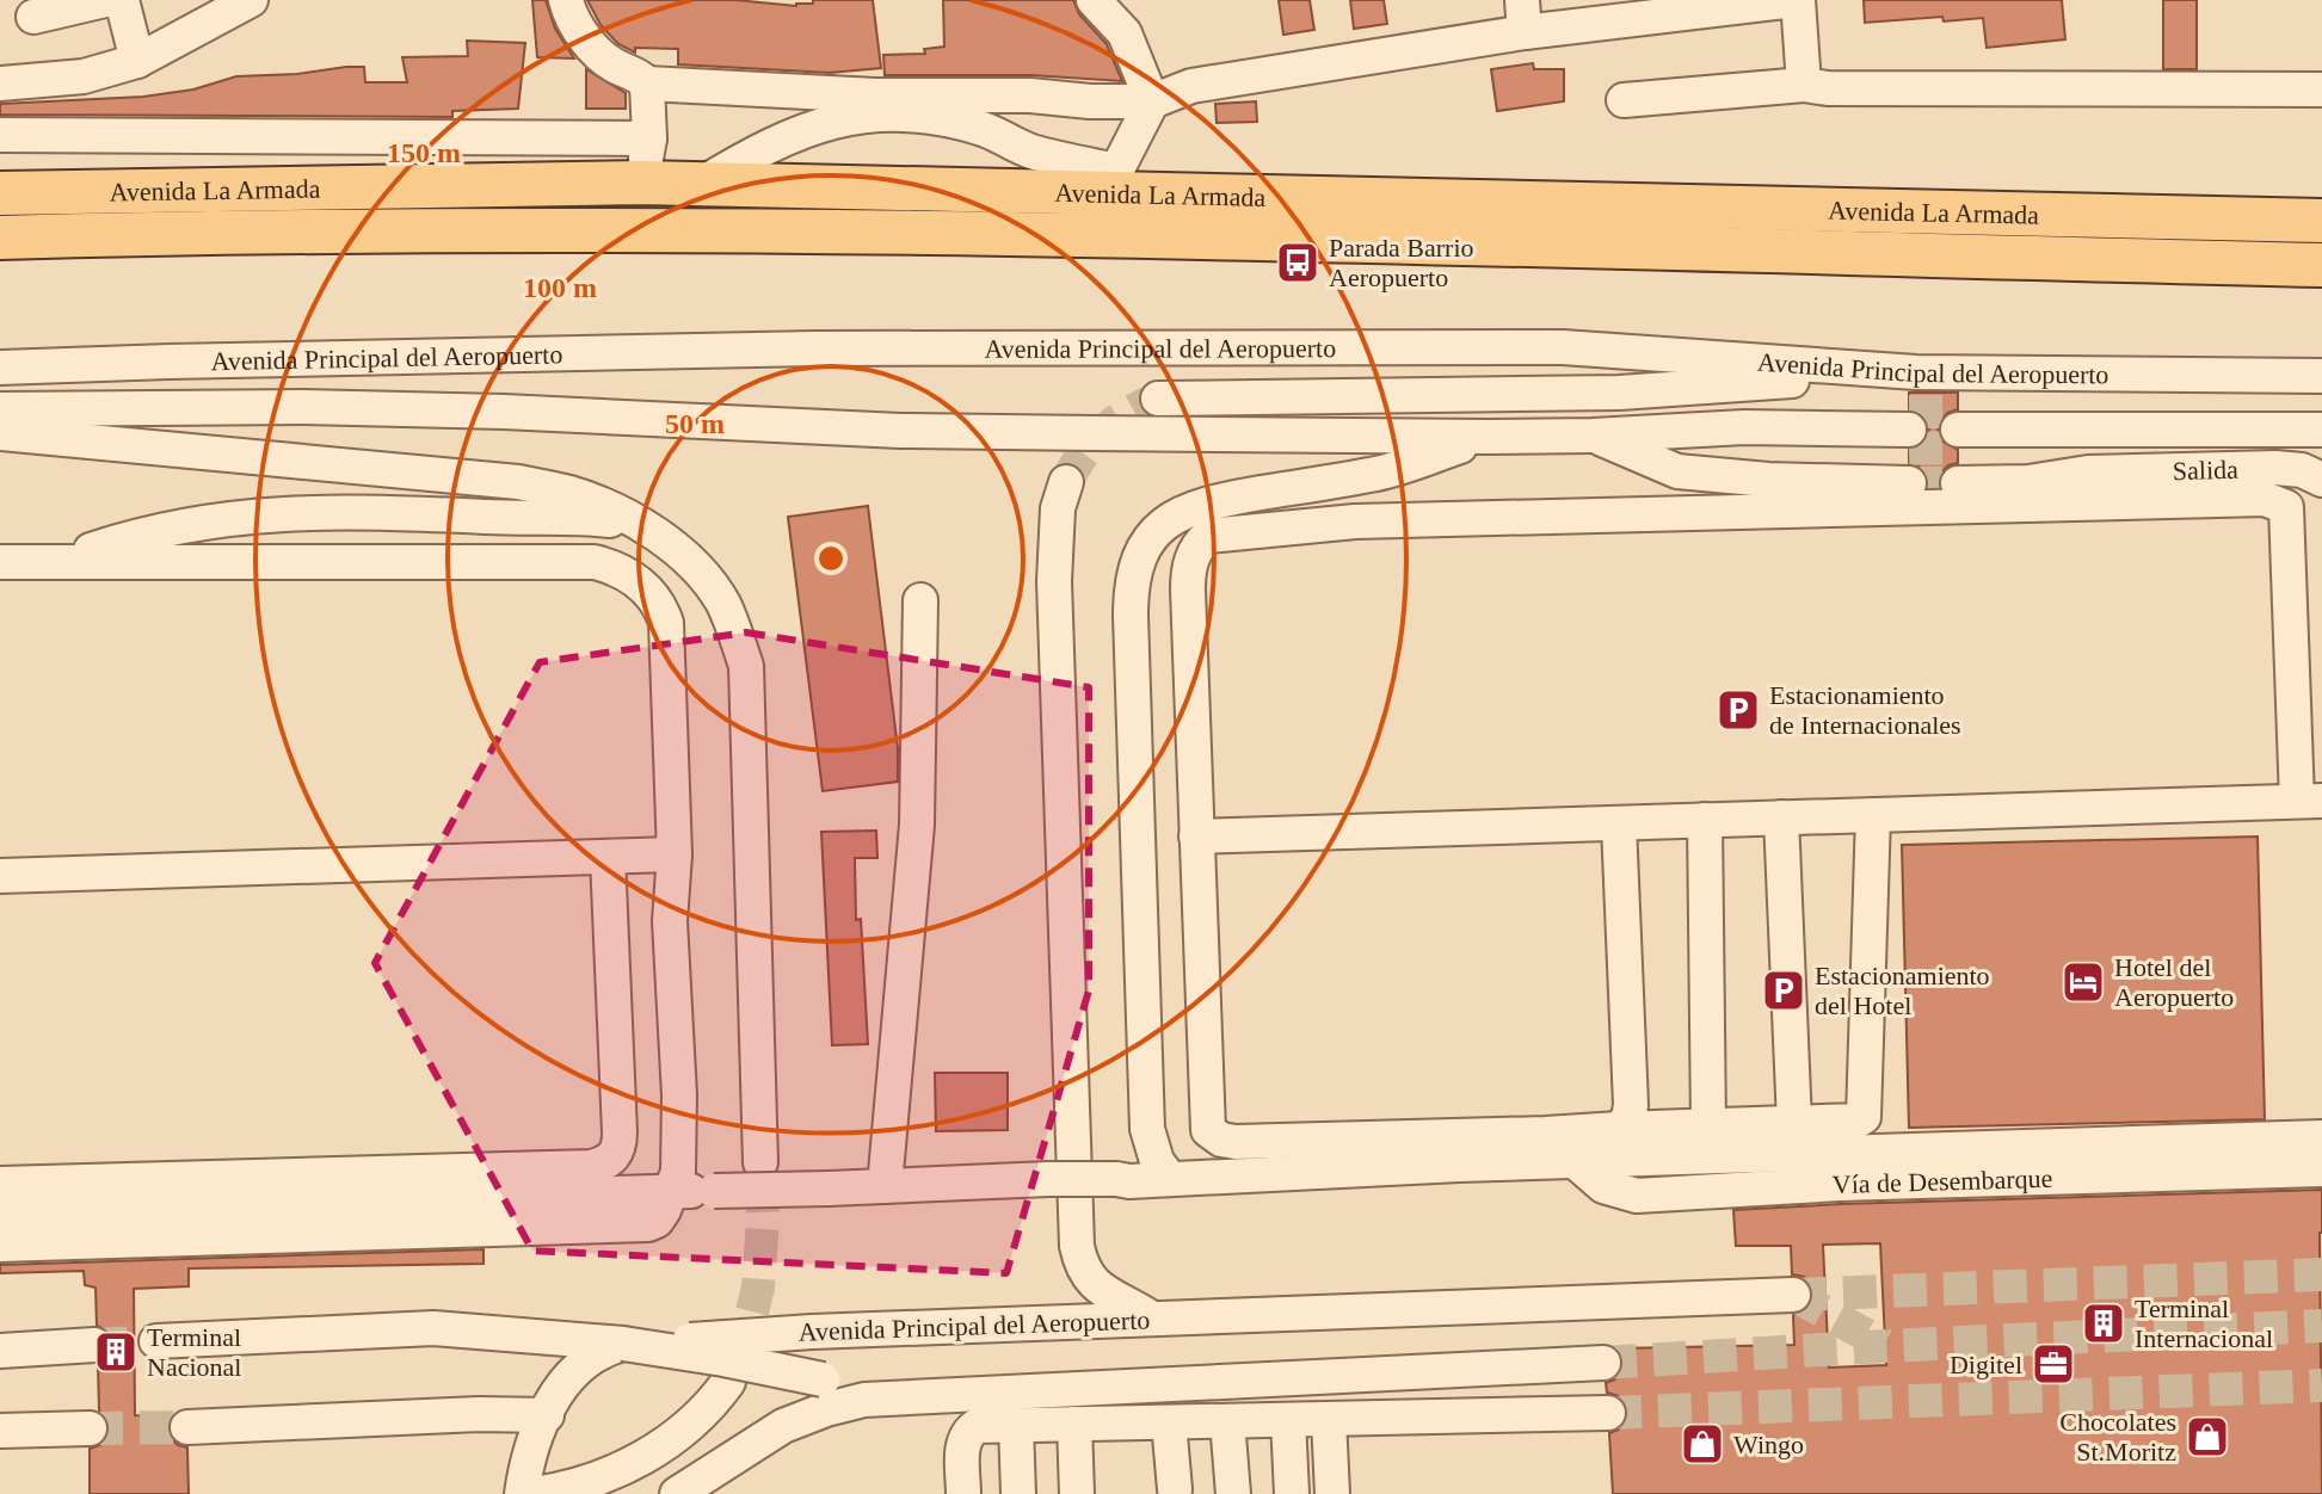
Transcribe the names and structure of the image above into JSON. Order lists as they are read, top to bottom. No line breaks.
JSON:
{"streets":{"main road":["Avenida La Armada"],"street":["Avenida Principal del Aeropuerto","Salida","Vía de Desembarque"]},"places":{"bus stop":["Parada Barrio Aeropuerto"],"parking":["Estacionamiento de Internacionales","Estacionamiento del Hotel"],"hotel":["Hotel del Aeropuerto"],"building":["Terminal Internacional","Terminal Nacional"],"office":["Digitel"],"shop":["Chocolates St.Moritz","Wingo"]},"rings":["150 m","100 m","50 m"]}
